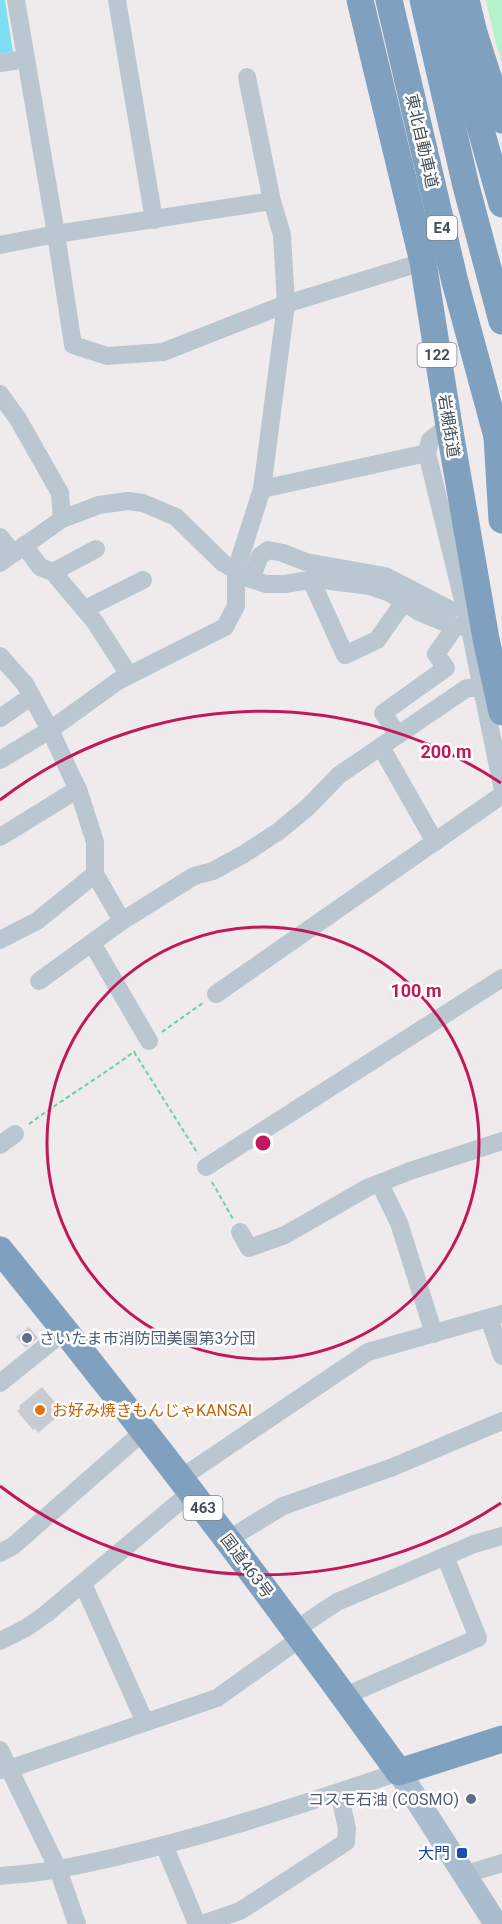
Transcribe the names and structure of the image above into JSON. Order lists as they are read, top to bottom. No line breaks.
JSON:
{"streets":{"highway":["東北自動車道","E4","122","岩槻街道","463","国道463号"]},"places":{"other":["さいたま市消防団美園第3分団","お好み焼きもんじゃKANSAI","コスモ石油 (COSMO)"],"transit":["大門"]},"rings":["200 m","100 m"]}
